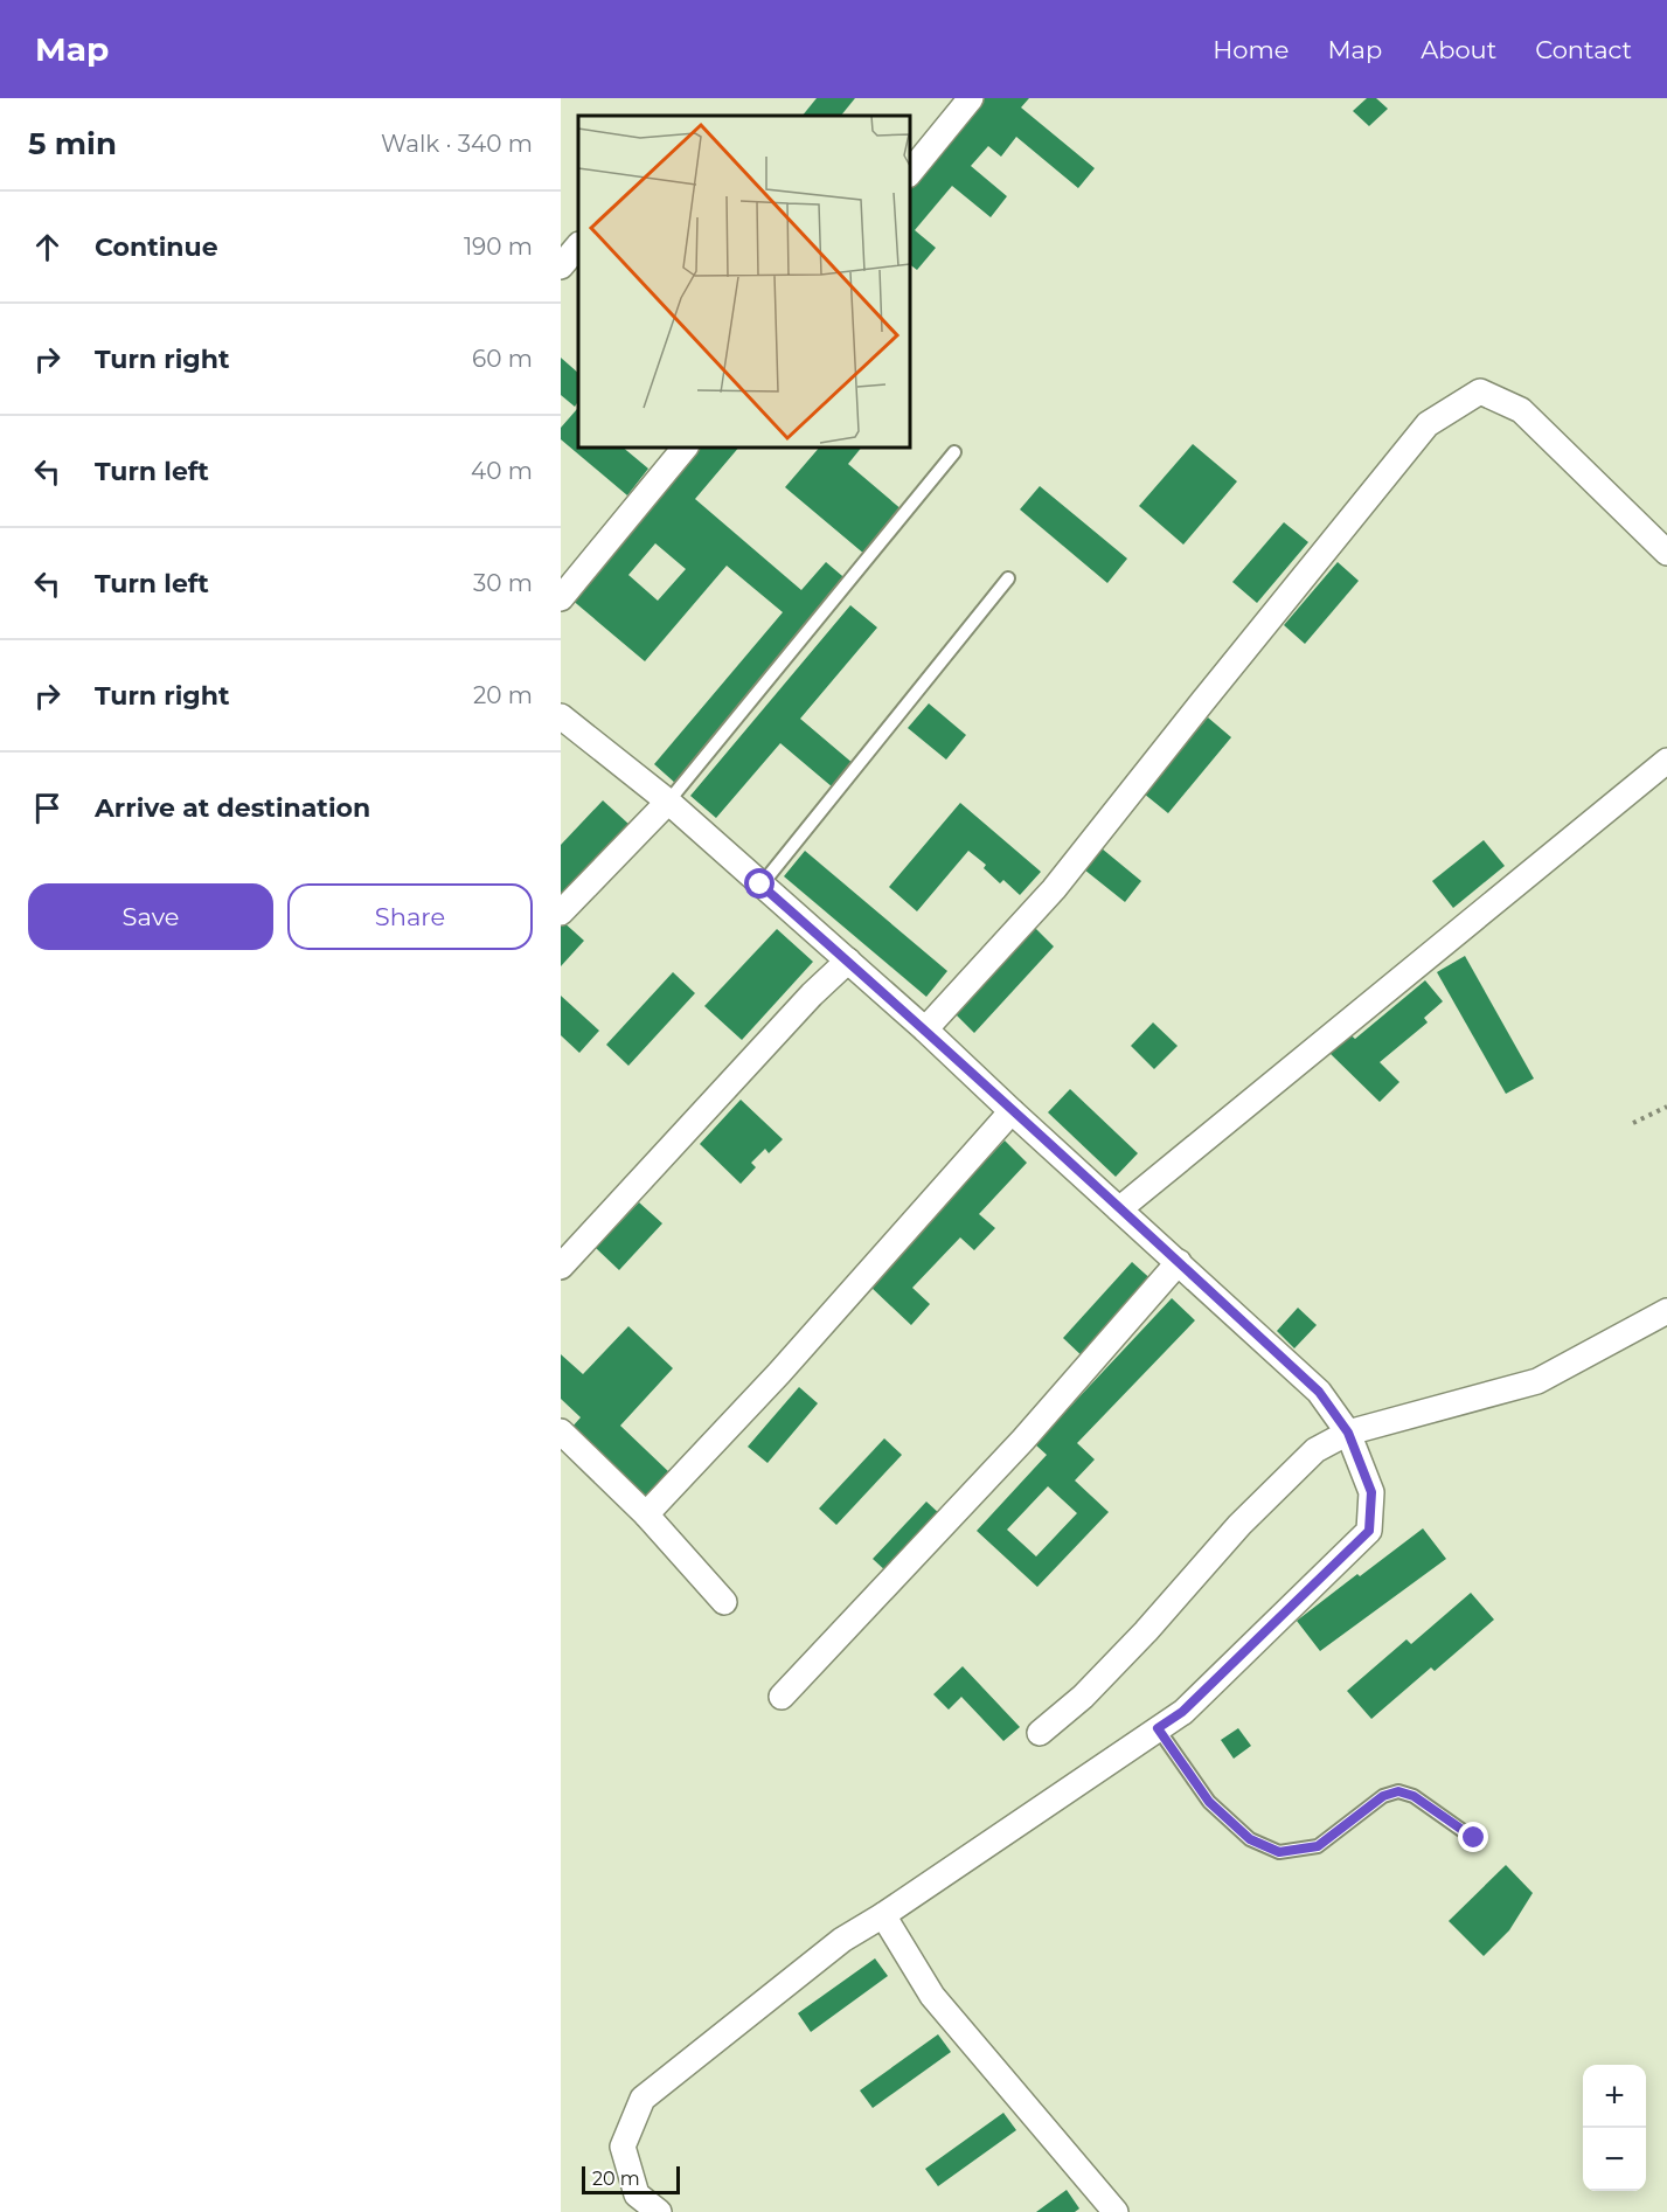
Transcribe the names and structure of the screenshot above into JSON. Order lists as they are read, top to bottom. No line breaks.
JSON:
{"scale_bar":"20 m","page":{"header":"Map","nav":["Home","Map","About","Contact"],"heading":["5 min","Walk · 340 m"],"list":[["Continue","190 m"],["Turn right","60 m"],["Turn left","40 m"],["Turn left","30 m"],["Turn right","20 m"],"Arrive at destination"],"buttons":["Save","Share"],"map_buttons":["+","−"],"scale":"20 m"}}
